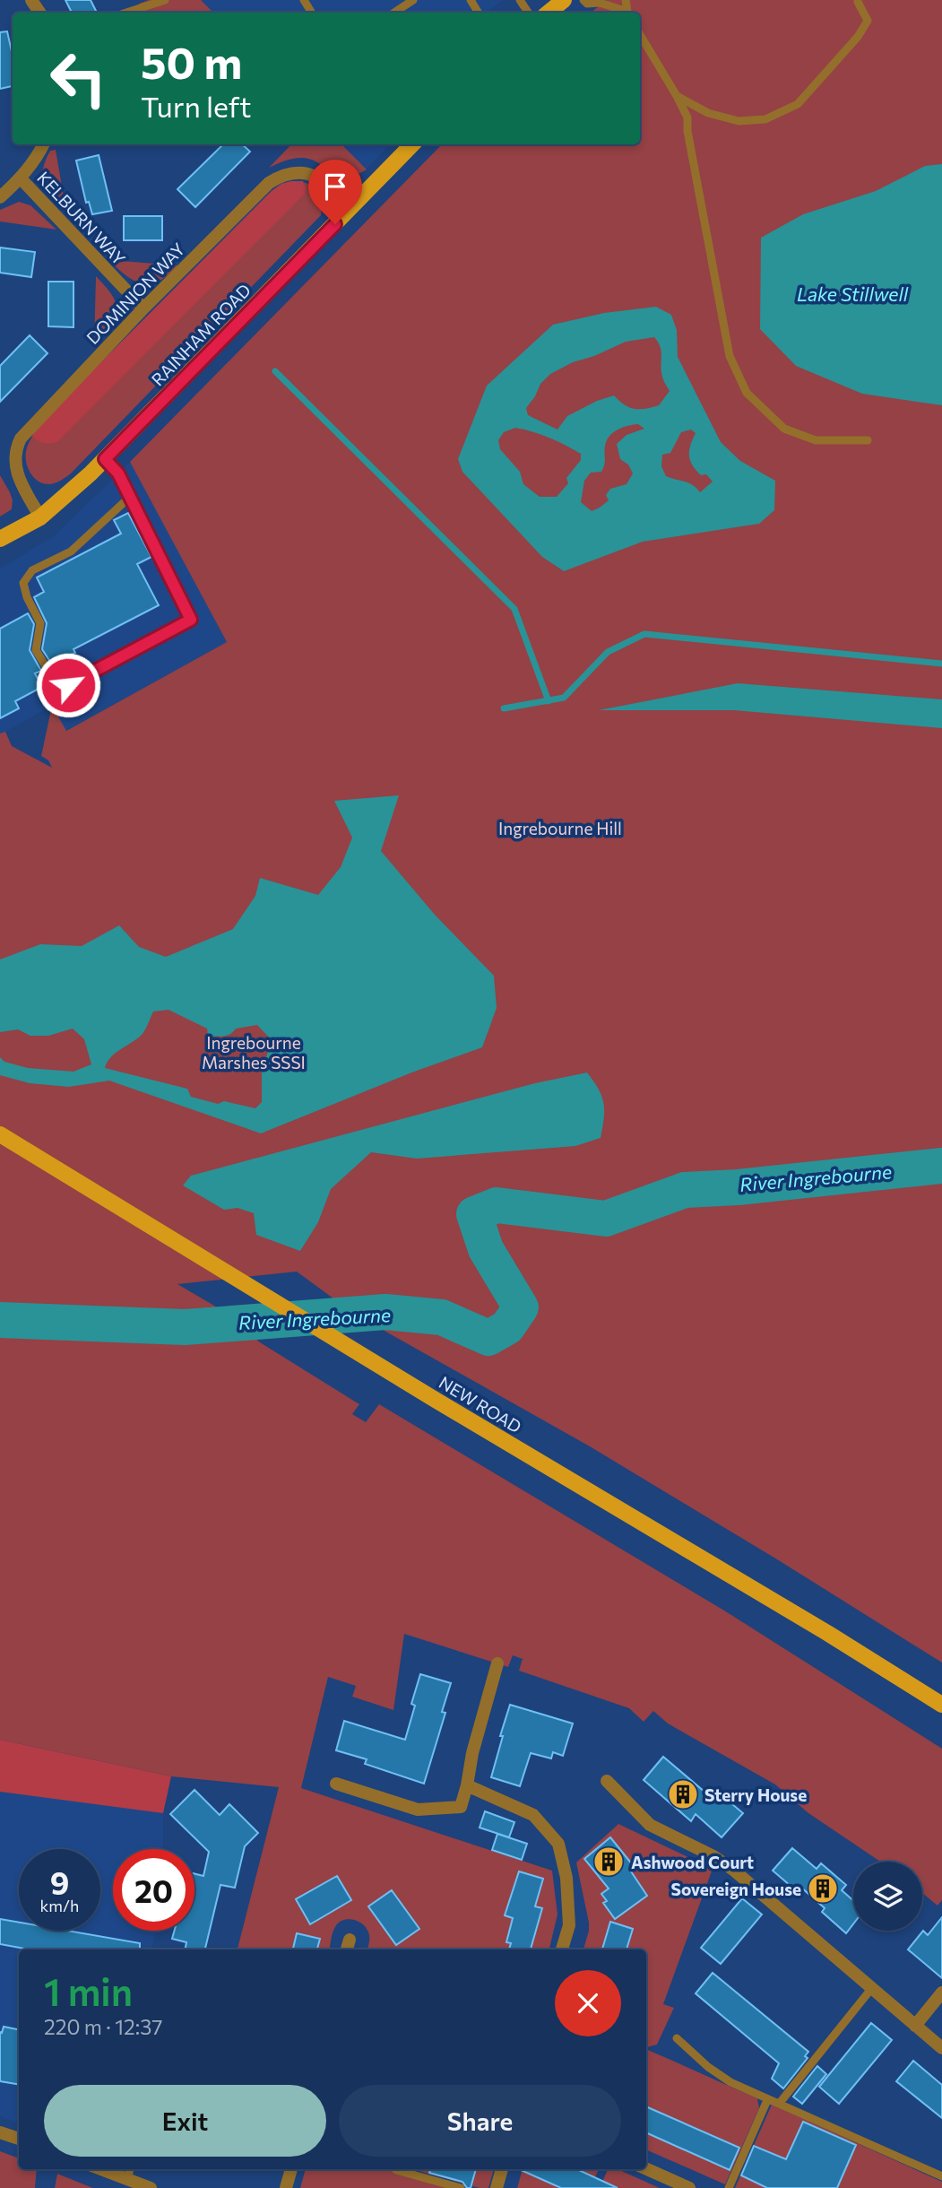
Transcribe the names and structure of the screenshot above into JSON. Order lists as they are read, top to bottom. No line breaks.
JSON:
{"streets":{"main road":["RAINHAM ROAD","NEW ROAD"],"street":["KELBURN WAY","DOMINION WAY"]},"crossings":[["KELBURN WAY","DOMINION WAY"],["DOMINION WAY","RAINHAM ROAD"]],"water":["Lake Stillwell","River Ingrebourne"],"parks":["Ingrebourne Hill","Ingrebourne Marshes SSSI"],"places":{"building":["Sterry House","Ashwood Court","Sovereign House"]},"page":{"turn":["50 m","Turn left"],"speed":"9 km/h","limit":"20","heading":["1 min","220 m · 12:37"],"buttons":["Exit","Share"]}}
